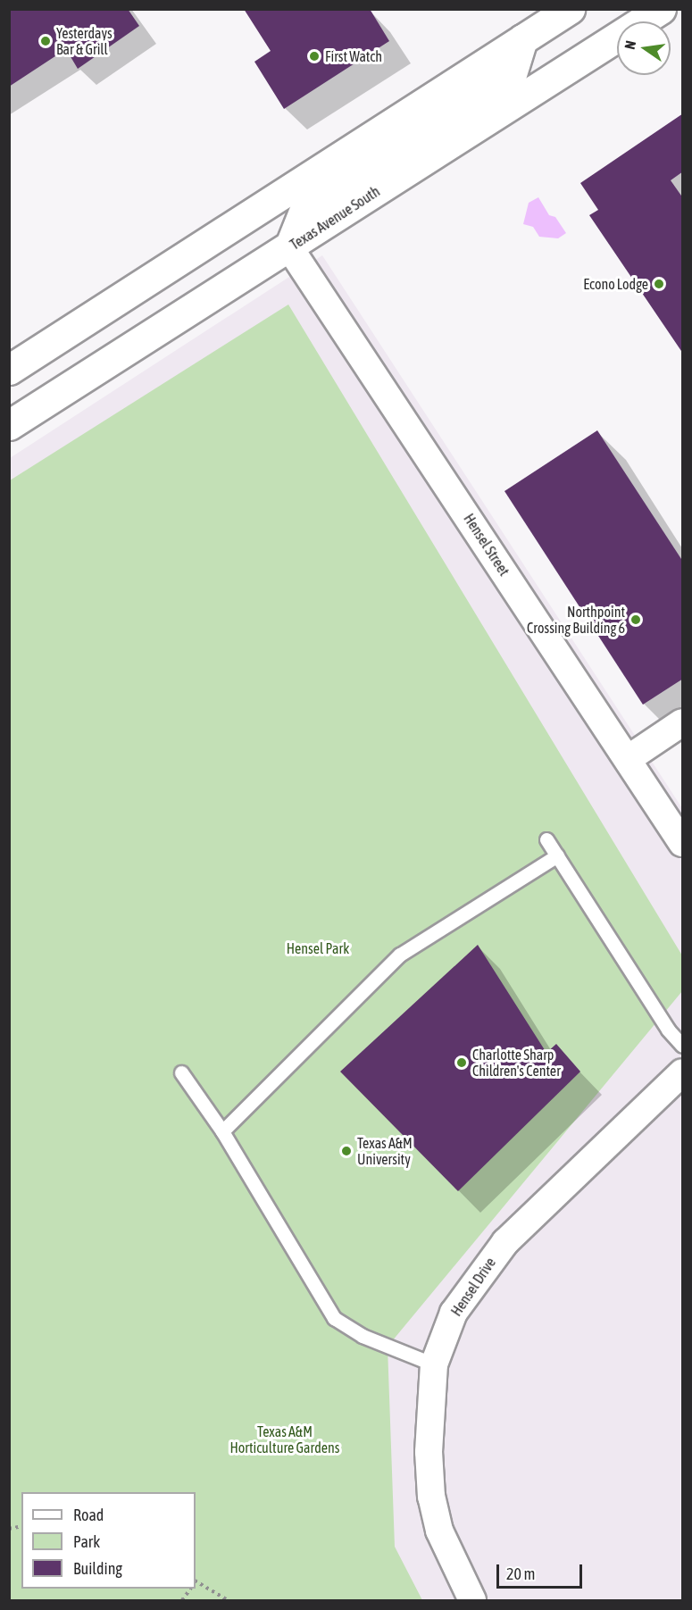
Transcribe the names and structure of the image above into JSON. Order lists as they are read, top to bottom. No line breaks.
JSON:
{"streets":{"main road":["Texas Avenue South"],"street":["Hensel Street","Hensel Drive"]},"crossings":[["Texas Avenue South","Hensel Street"]],"parks":["Hensel Park","Texas A&M Horticulture Gardens"],"places":["Yesterdays Bar & Grill","First Watch","Econo Lodge","Northpoint Crossing Building 6","Charlotte Sharp Children's Center","Texas A&M University"],"legend":["Road","Park","Building"],"scale_bar":"20 m","north":"left"}
